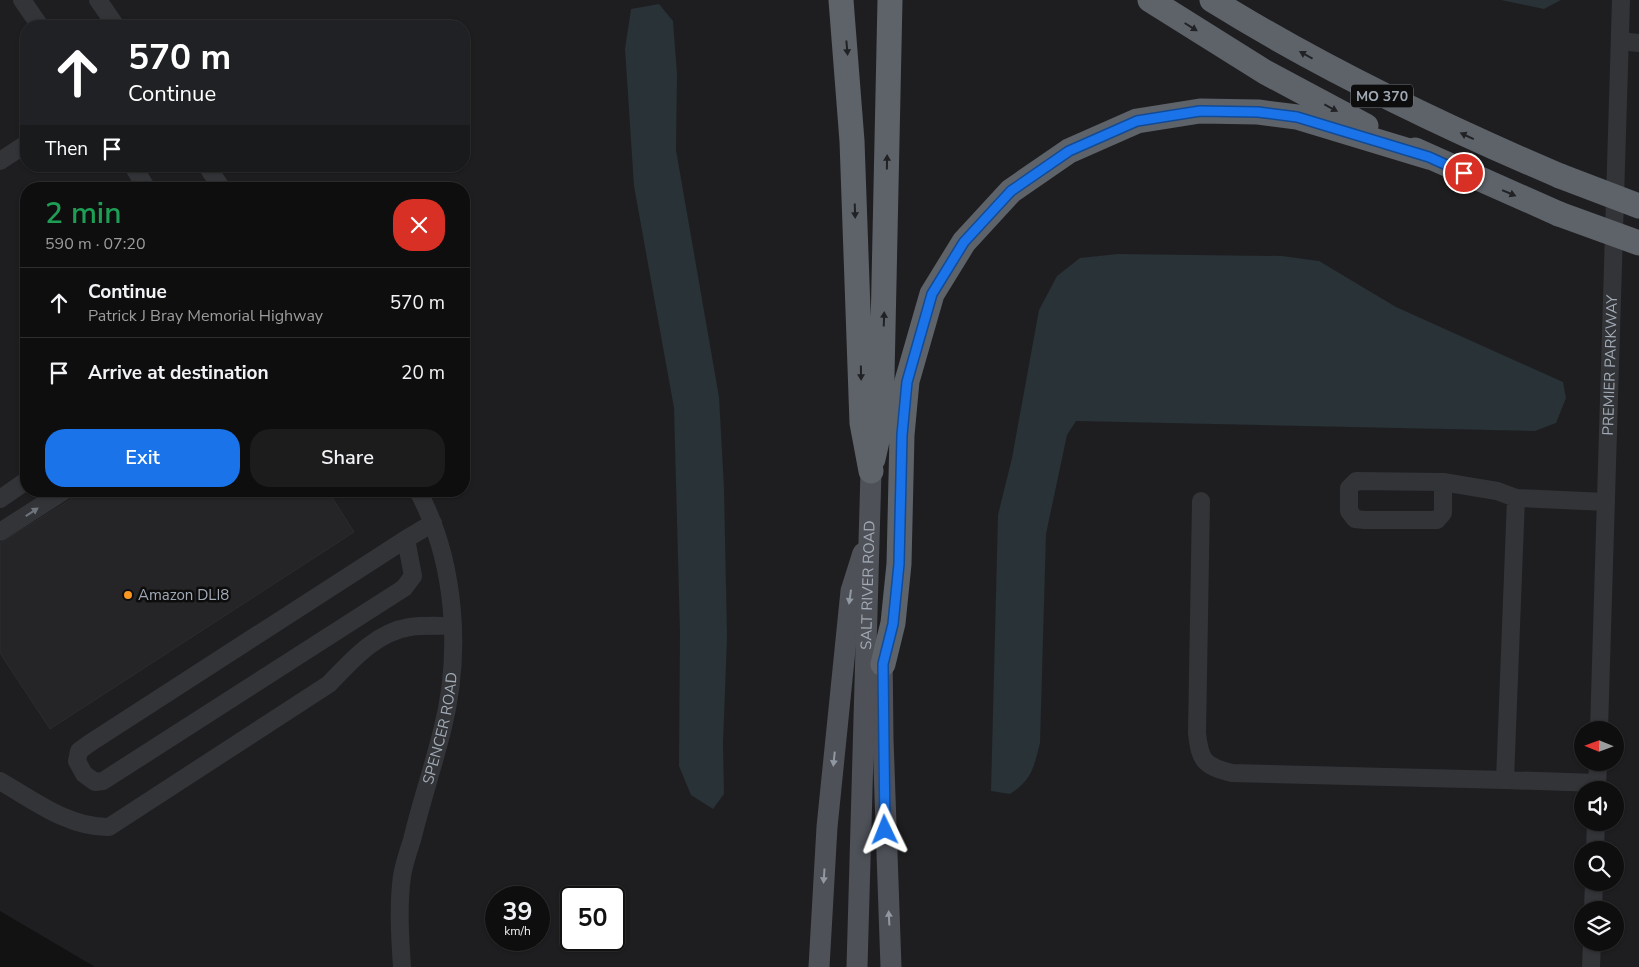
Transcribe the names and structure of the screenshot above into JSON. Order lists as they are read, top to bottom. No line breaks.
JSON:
{"streets":{"highway":["MO 370"],"main road":["SALT RIVER ROAD"],"street":["PREMIER PARKWAY","SPENCER ROAD"]},"places":["Amazon DLI8"],"north":"left","page":{"turn":["570 m","Continue"],"then":"Then","heading":["2 min","590 m · 07:20"],"list":[{"name":"Continue","note":"Patrick J Bray Memorial Highway","value":"570 m"},{"name":"Arrive at destination","value":"20 m"}],"buttons":["Exit","Share"],"speed":"39 km/h","limit":"50"}}
